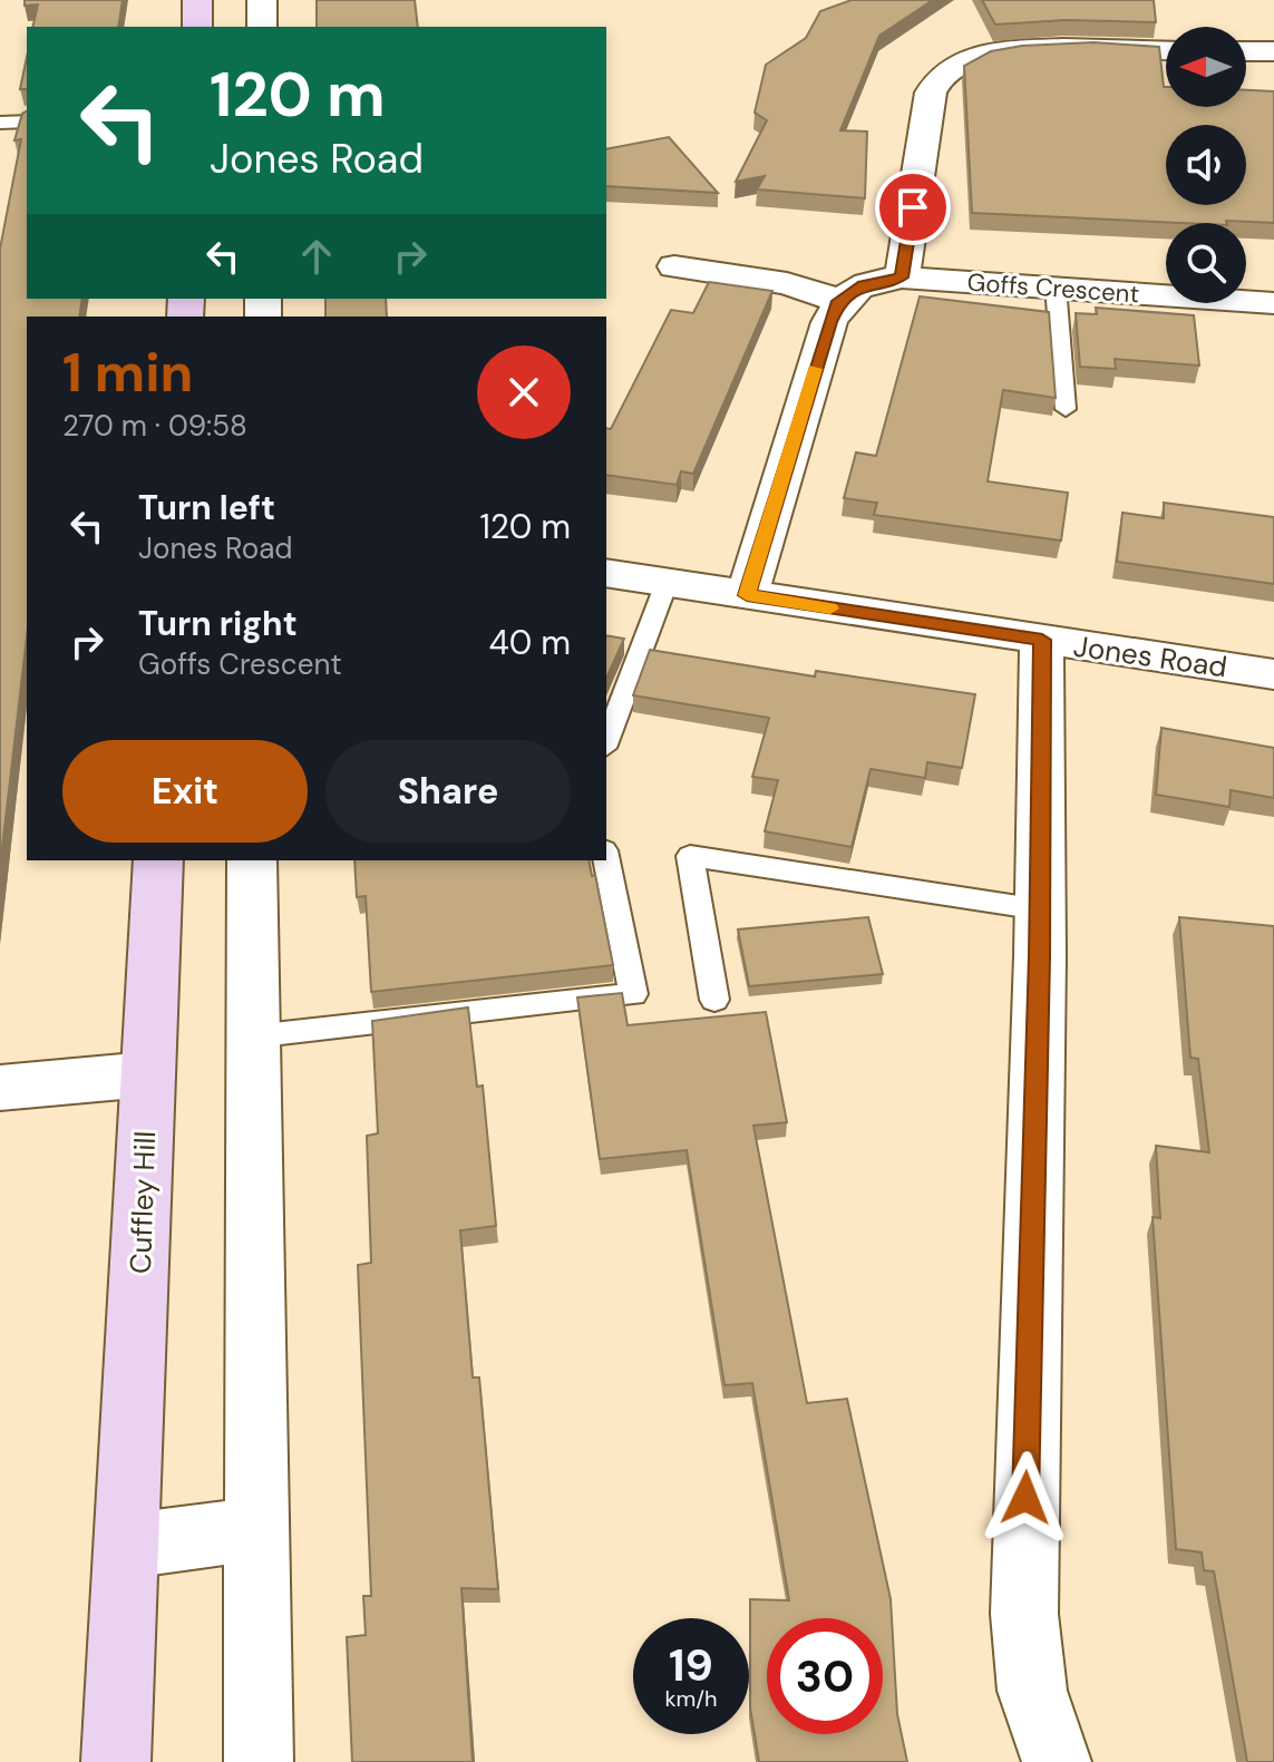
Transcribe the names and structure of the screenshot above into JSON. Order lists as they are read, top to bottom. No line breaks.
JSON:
{"streets":{"main road":["Cuffley Hill"],"street":["Goffs Crescent","Jones Road"]},"north":"left","page":{"turn":["120 m","Jones Road"],"heading":["1 min","270 m · 09:58"],"list":[{"name":"Turn left","note":"Jones Road","value":"120 m"},{"name":"Turn right","note":"Goffs Crescent","value":"40 m"}],"buttons":["Exit","Share"],"speed":"19 km/h","limit":"30"}}
